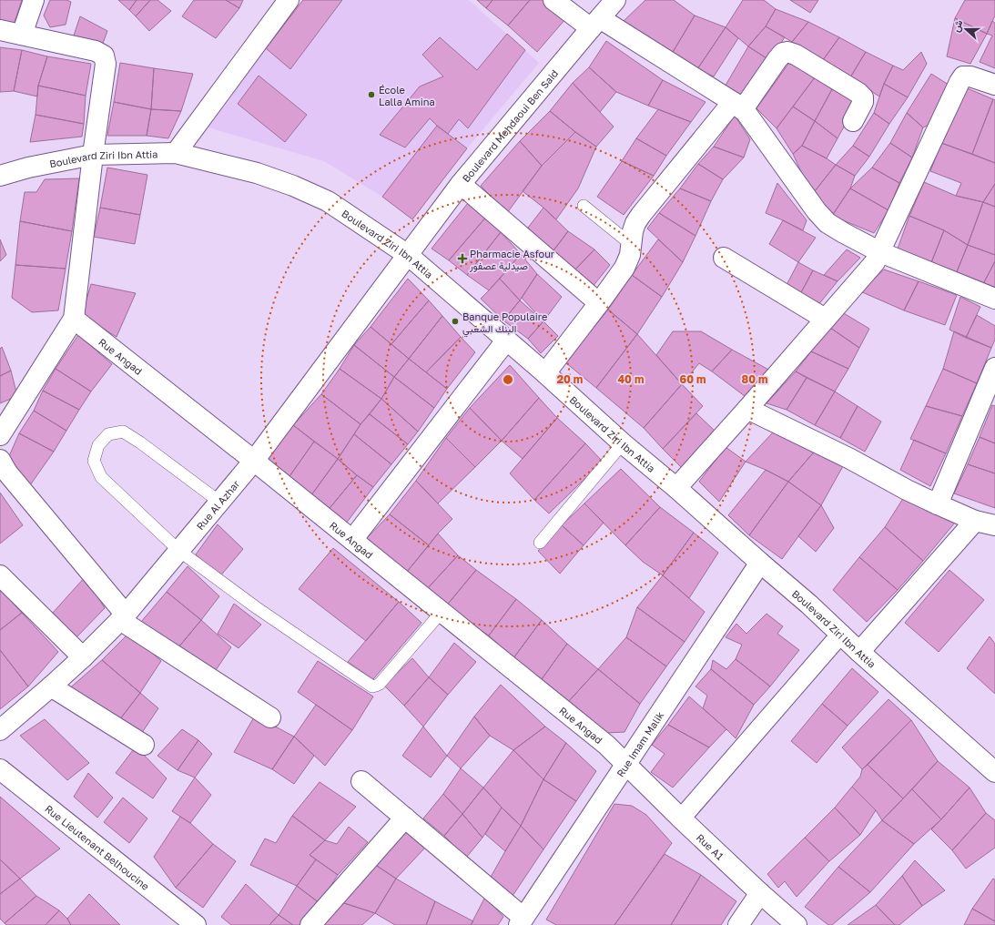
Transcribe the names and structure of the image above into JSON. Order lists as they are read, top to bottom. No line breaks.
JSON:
{"streets":{"street":["Boulevard Mehdaoui Ben Said","Boulevard Ziri Ibn Attia","Rue Angad","Rue Al Azhar","Rue Imam Malik","Rue A1","Rue Lieutenant Belhoucine"]},"crossings":[["Boulevard Mehdaoui Ben Said","Boulevard Ziri Ibn Attia"],["Boulevard Mehdaoui Ben Said","Rue Al Azhar"],["Boulevard Ziri Ibn Attia","Rue Al Azhar"],["Boulevard Ziri Ibn Attia","Rue Imam Malik"],["Rue Angad","Rue Al Azhar"],["Rue Angad","Rue Imam Malik"],["Rue Angad","Rue A1"],["Rue Imam Malik","Rue A1"]],"places":{"other":["École Lalla Amina","Banque Populaire البنك الشعبي"],"health":["Pharmacie Asfour صيدلية عصفور"]},"north":"left","rings":["20 m","40 m","60 m","80 m"]}
